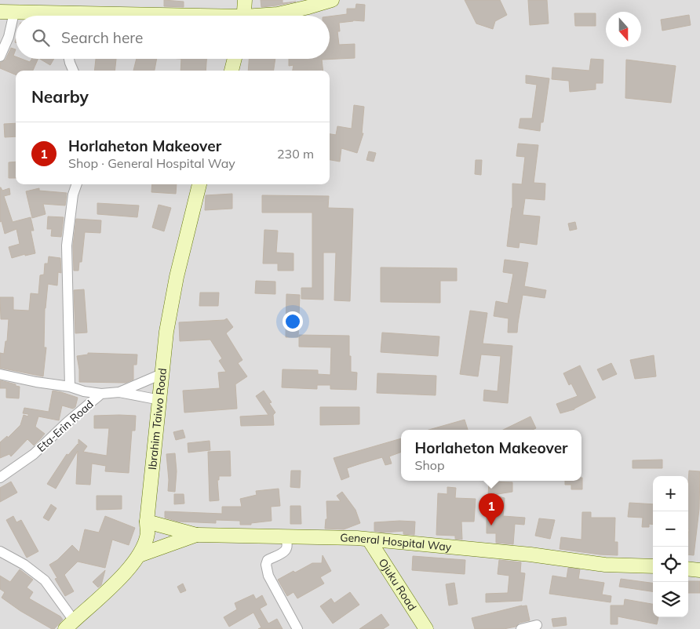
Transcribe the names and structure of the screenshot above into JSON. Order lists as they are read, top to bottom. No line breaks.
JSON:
{"streets":{"main road":["Ibrahim Taiwo Road","General Hospital Way","Ojuku Road"],"street":["Eta-Erin Road"]},"crossings":[["Ibrahim Taiwo Road","Eta-Erin Road"],["Ibrahim Taiwo Road","General Hospital Way"],["General Hospital Way","Ojuku Road"]],"north":"bottom","page":{"search":"Search here","heading":"Nearby","list":[{"mark":"1","name":"Horlaheton Makeover","note":"Shop · General Hospital Way","value":"230 m"}],"popup":["Horlaheton Makeover","Shop"],"map_buttons":["+","−"],"pins":"1"}}
